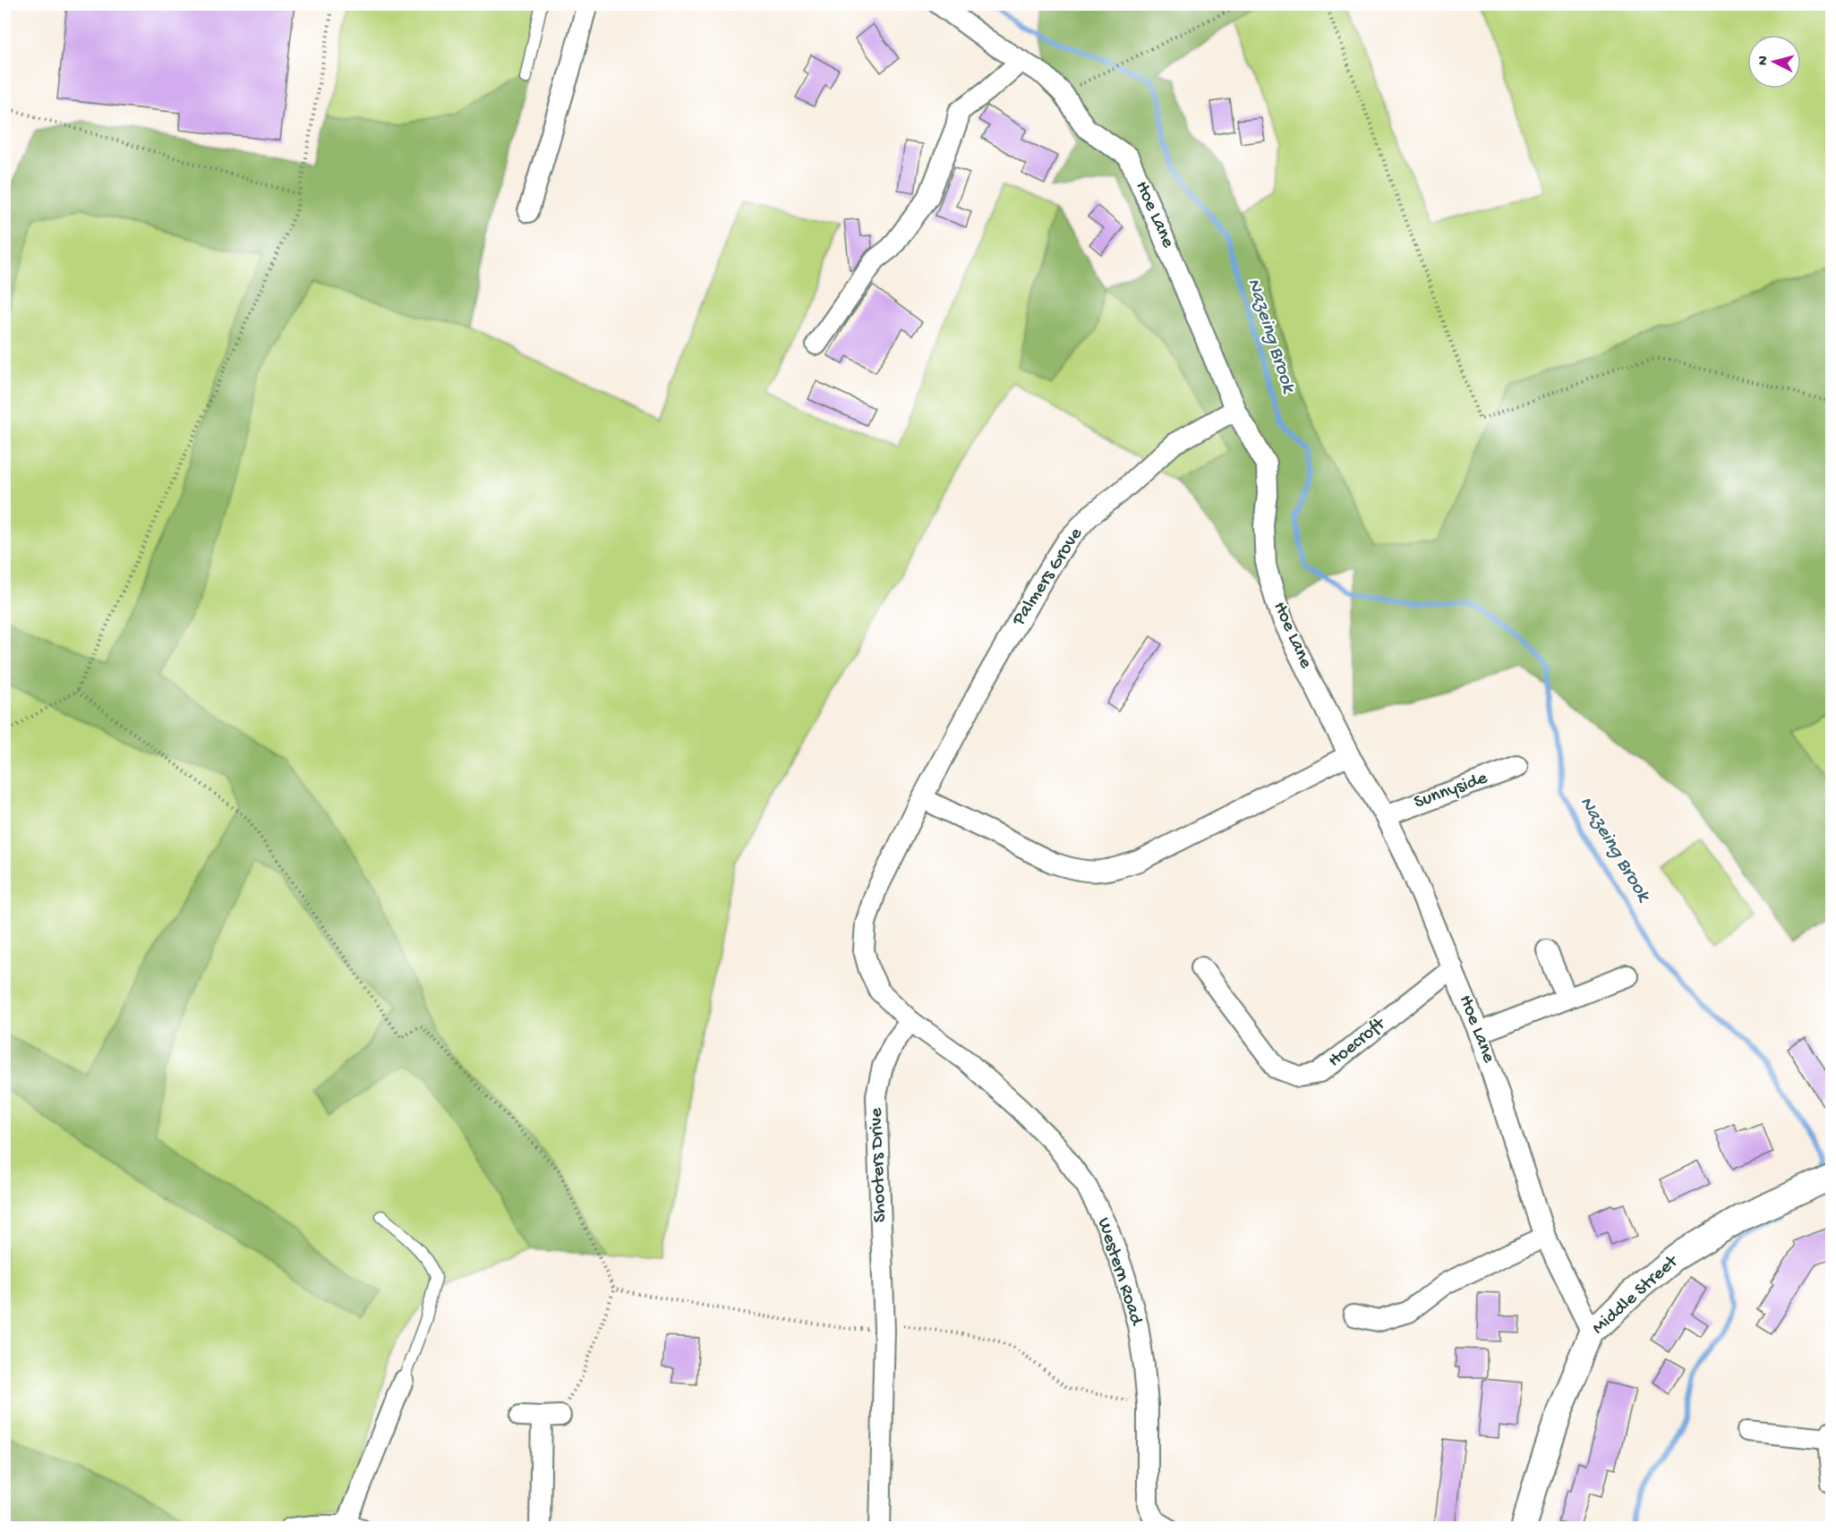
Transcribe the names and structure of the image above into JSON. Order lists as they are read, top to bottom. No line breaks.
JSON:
{"streets":{"street":["Hoe Lane","Palmers Grove","Sunnyside","Hoecroft","Shooters Drive","Western Road","Middle Street"]},"crossings":[["Hoe Lane","Palmers Grove"],["Hoe Lane","Sunnyside"],["Hoe Lane","Hoecroft"],["Hoe Lane","Middle Street"],["Palmers Grove","Shooters Drive"],["Palmers Grove","Western Road"],["Shooters Drive","Western Road"]],"water":["Nazeing Brook"],"north":"left"}
